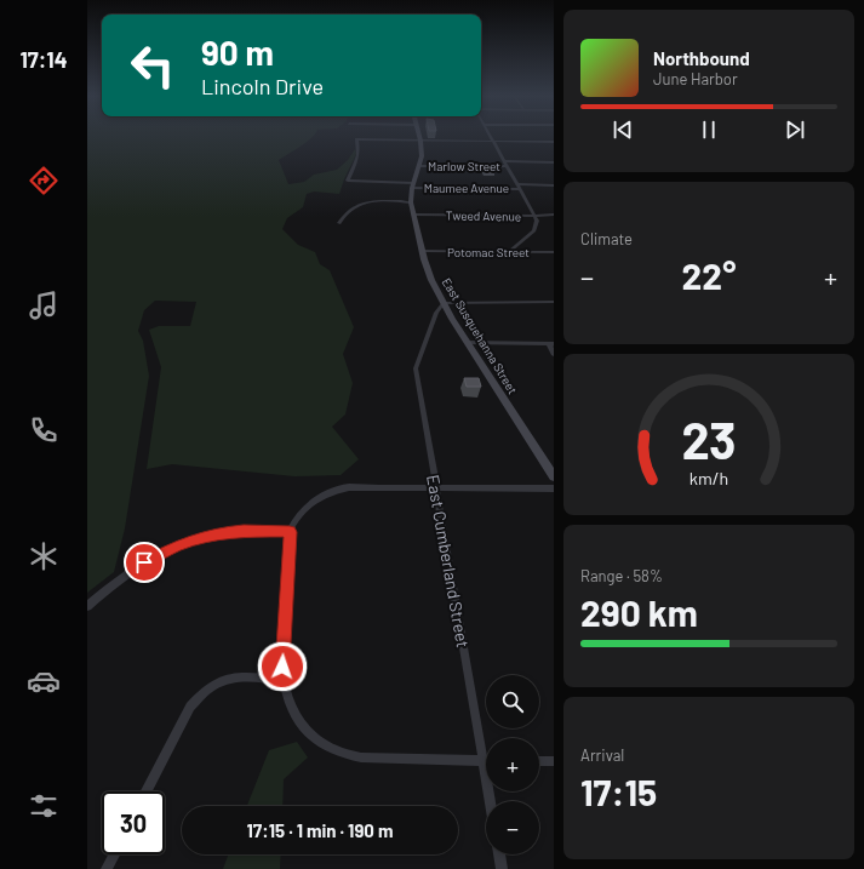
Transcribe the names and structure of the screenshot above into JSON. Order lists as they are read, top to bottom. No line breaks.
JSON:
{"streets":{"main road":["East Susquehanna Street"],"street":["Marlow Street","Maumee Avenue","Tweed Avenue","Potomac Street","East Cumberland Street"]},"crossings":[["Marlow Street","East Susquehanna Street"],["Maumee Avenue","East Susquehanna Street"],["Tweed Avenue","East Susquehanna Street"],["Potomac Street","East Susquehanna Street"],["East Susquehanna Street","East Cumberland Street"]],"page":{"tabs":"17:14","turn":["90 m","Lincoln Drive"],"song":["Northbound","June Harbor"],"tile":["Climate",["Range · 58%","290 km"],["Arrival","17:15"]],"heat":["−","22°","+"],"map_buttons":["+","−"],"limit":"30","trip":"17:15 · 1 min · 190 m","gauge":["23","km/h"]}}
